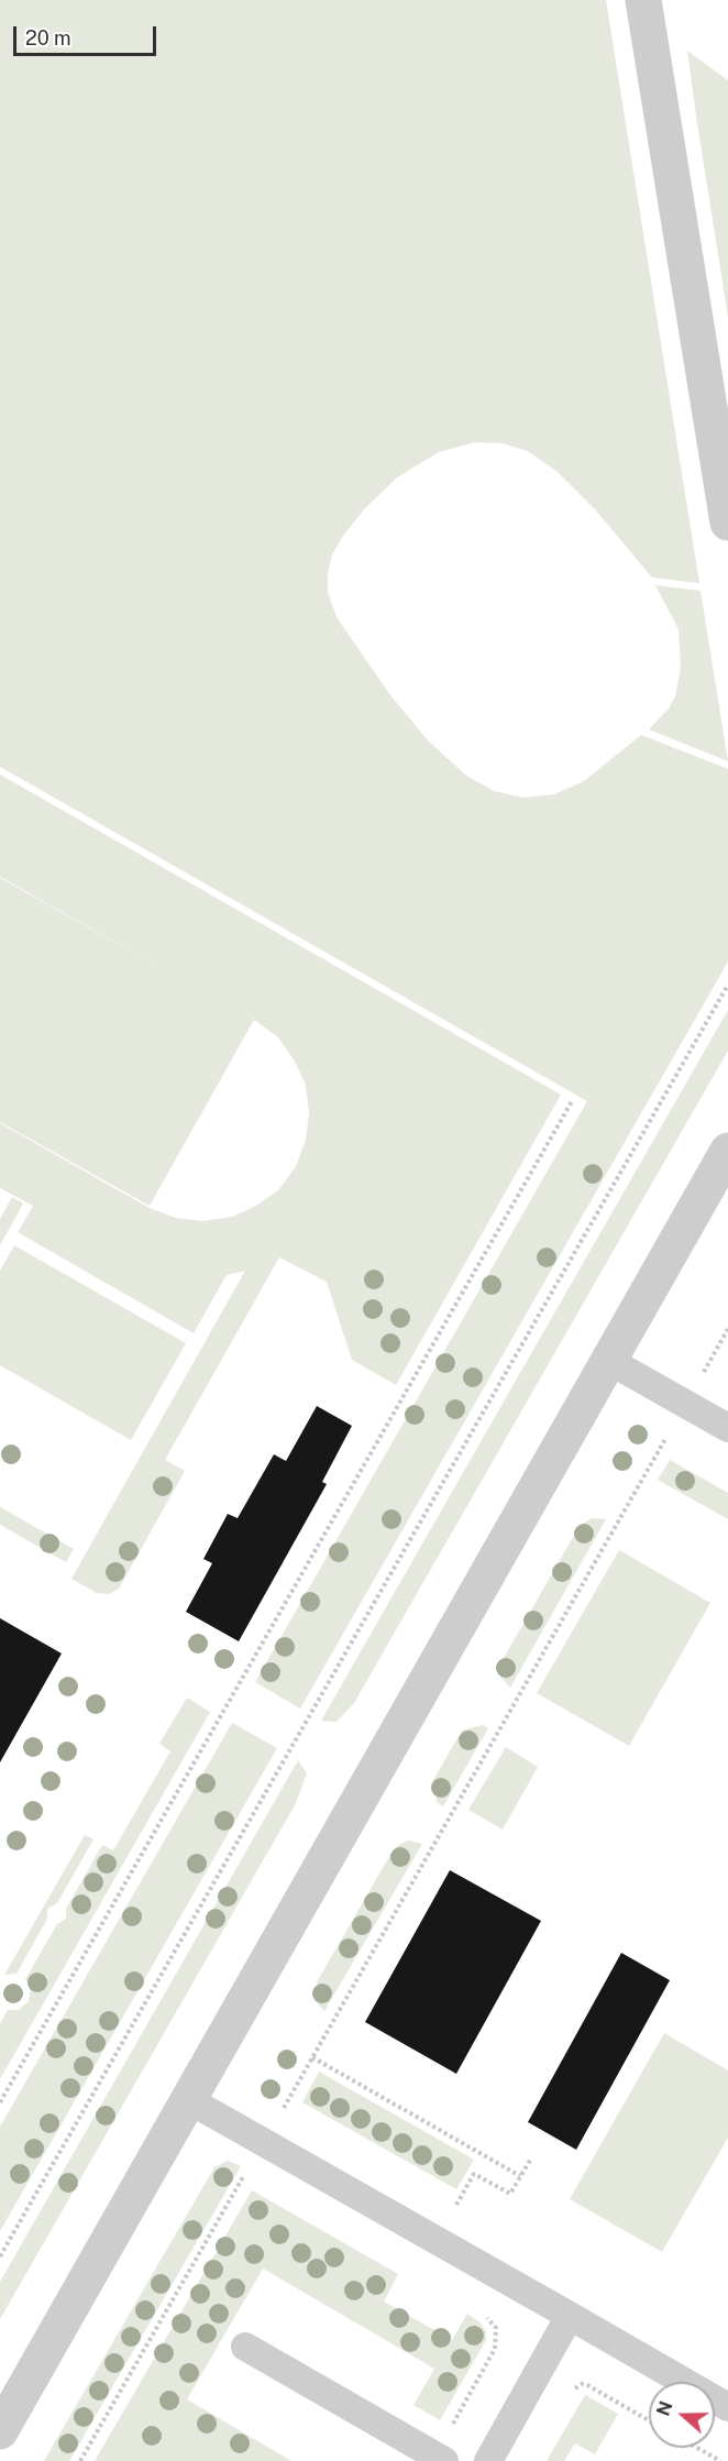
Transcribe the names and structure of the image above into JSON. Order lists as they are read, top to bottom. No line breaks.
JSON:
{"scale_bar":"20 m","north":"left"}
